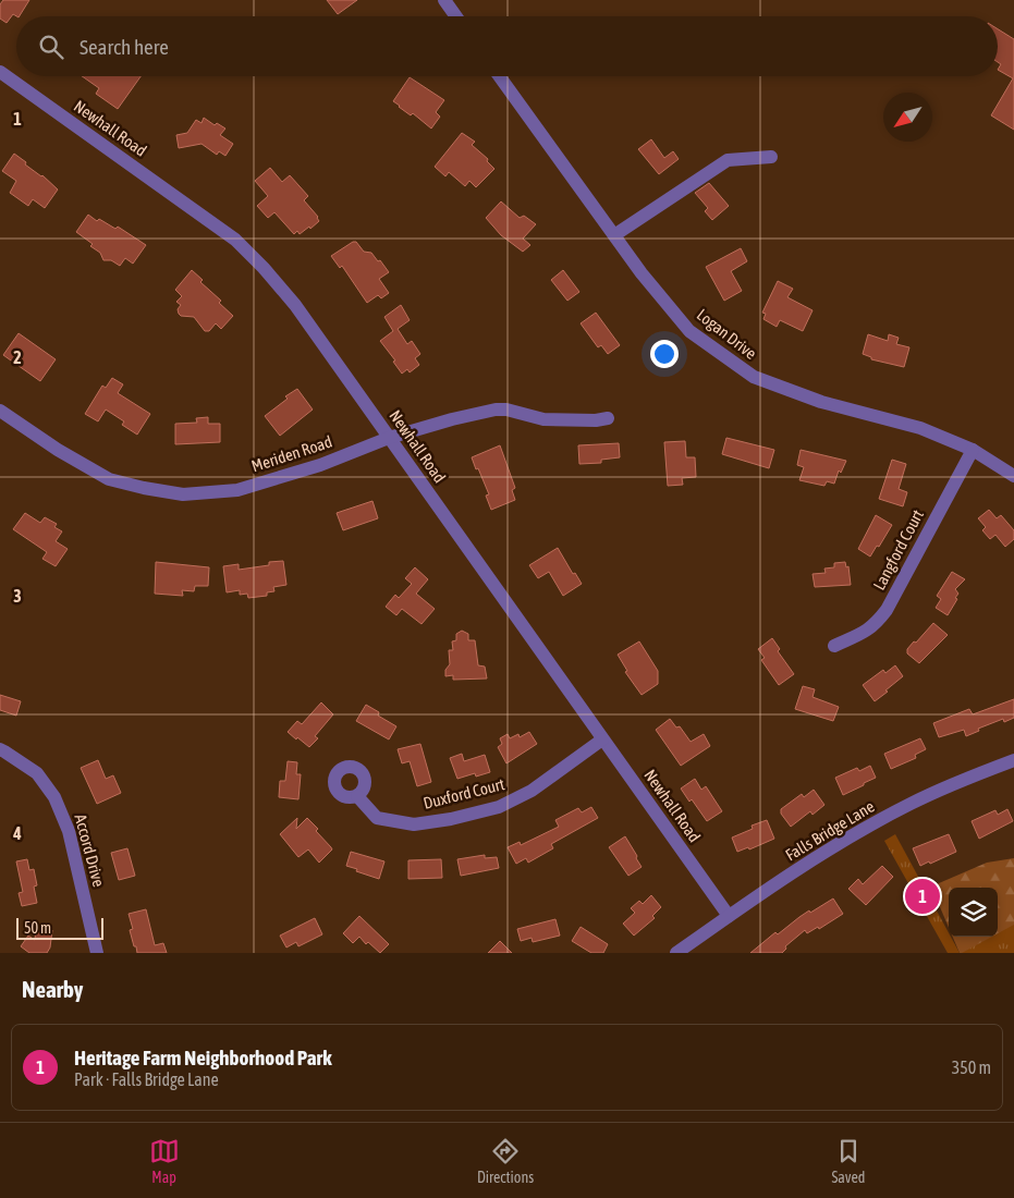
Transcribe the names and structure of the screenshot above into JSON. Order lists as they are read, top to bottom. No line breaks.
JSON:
{"streets":{"street":["Newhall Road","Logan Drive","Meriden Road","Langford Court","Duxford Court","Falls Bridge Lane","Accord Drive"]},"crossings":[["Newhall Road","Meriden Road"],["Newhall Road","Duxford Court"],["Newhall Road","Falls Bridge Lane"],["Logan Drive","Langford Court"]],"scale_bar":"50 m","north":"bottom left","page":{"search":"Search here","pins":"1","scale":"50 m","heading":"Nearby","list":[{"mark":"1","name":"Heritage Farm Neighborhood Park","note":"Park · Falls Bridge Lane","value":"350 m"}],"nav":["Map","Directions","Saved"]},"grid":{"rows":["1","2","3","4"]}}
